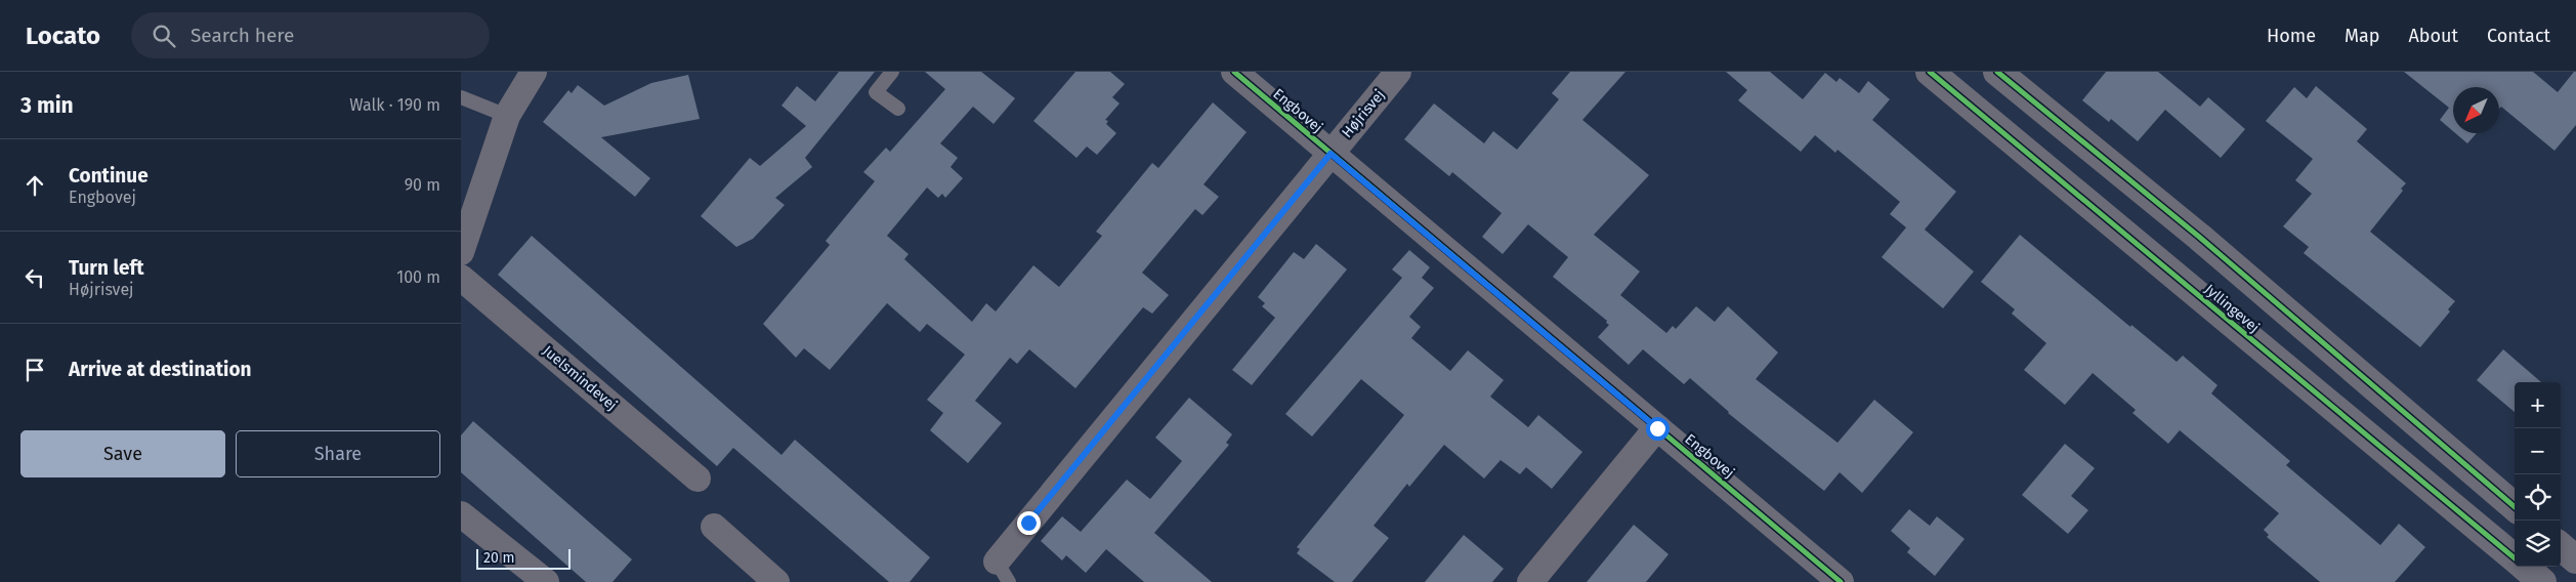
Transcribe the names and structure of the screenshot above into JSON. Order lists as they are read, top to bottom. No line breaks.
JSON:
{"streets":{"street":["Engbovej","Højrisvej","Jyllingevej","Juelsmindevej"]},"crossings":[["Engbovej","Højrisvej"]],"scale_bar":"20 m","north":"bottom left","page":{"header":"Locato","search":"Search here","nav":["Home","Map","About","Contact"],"heading":["3 min","Walk · 190 m"],"list":[["Continue","Engbovej","90 m"],["Turn left","Højrisvej","100 m"],"Arrive at destination"],"map_buttons":["+","−"],"buttons":["Save","Share"],"scale":"20 m"}}
